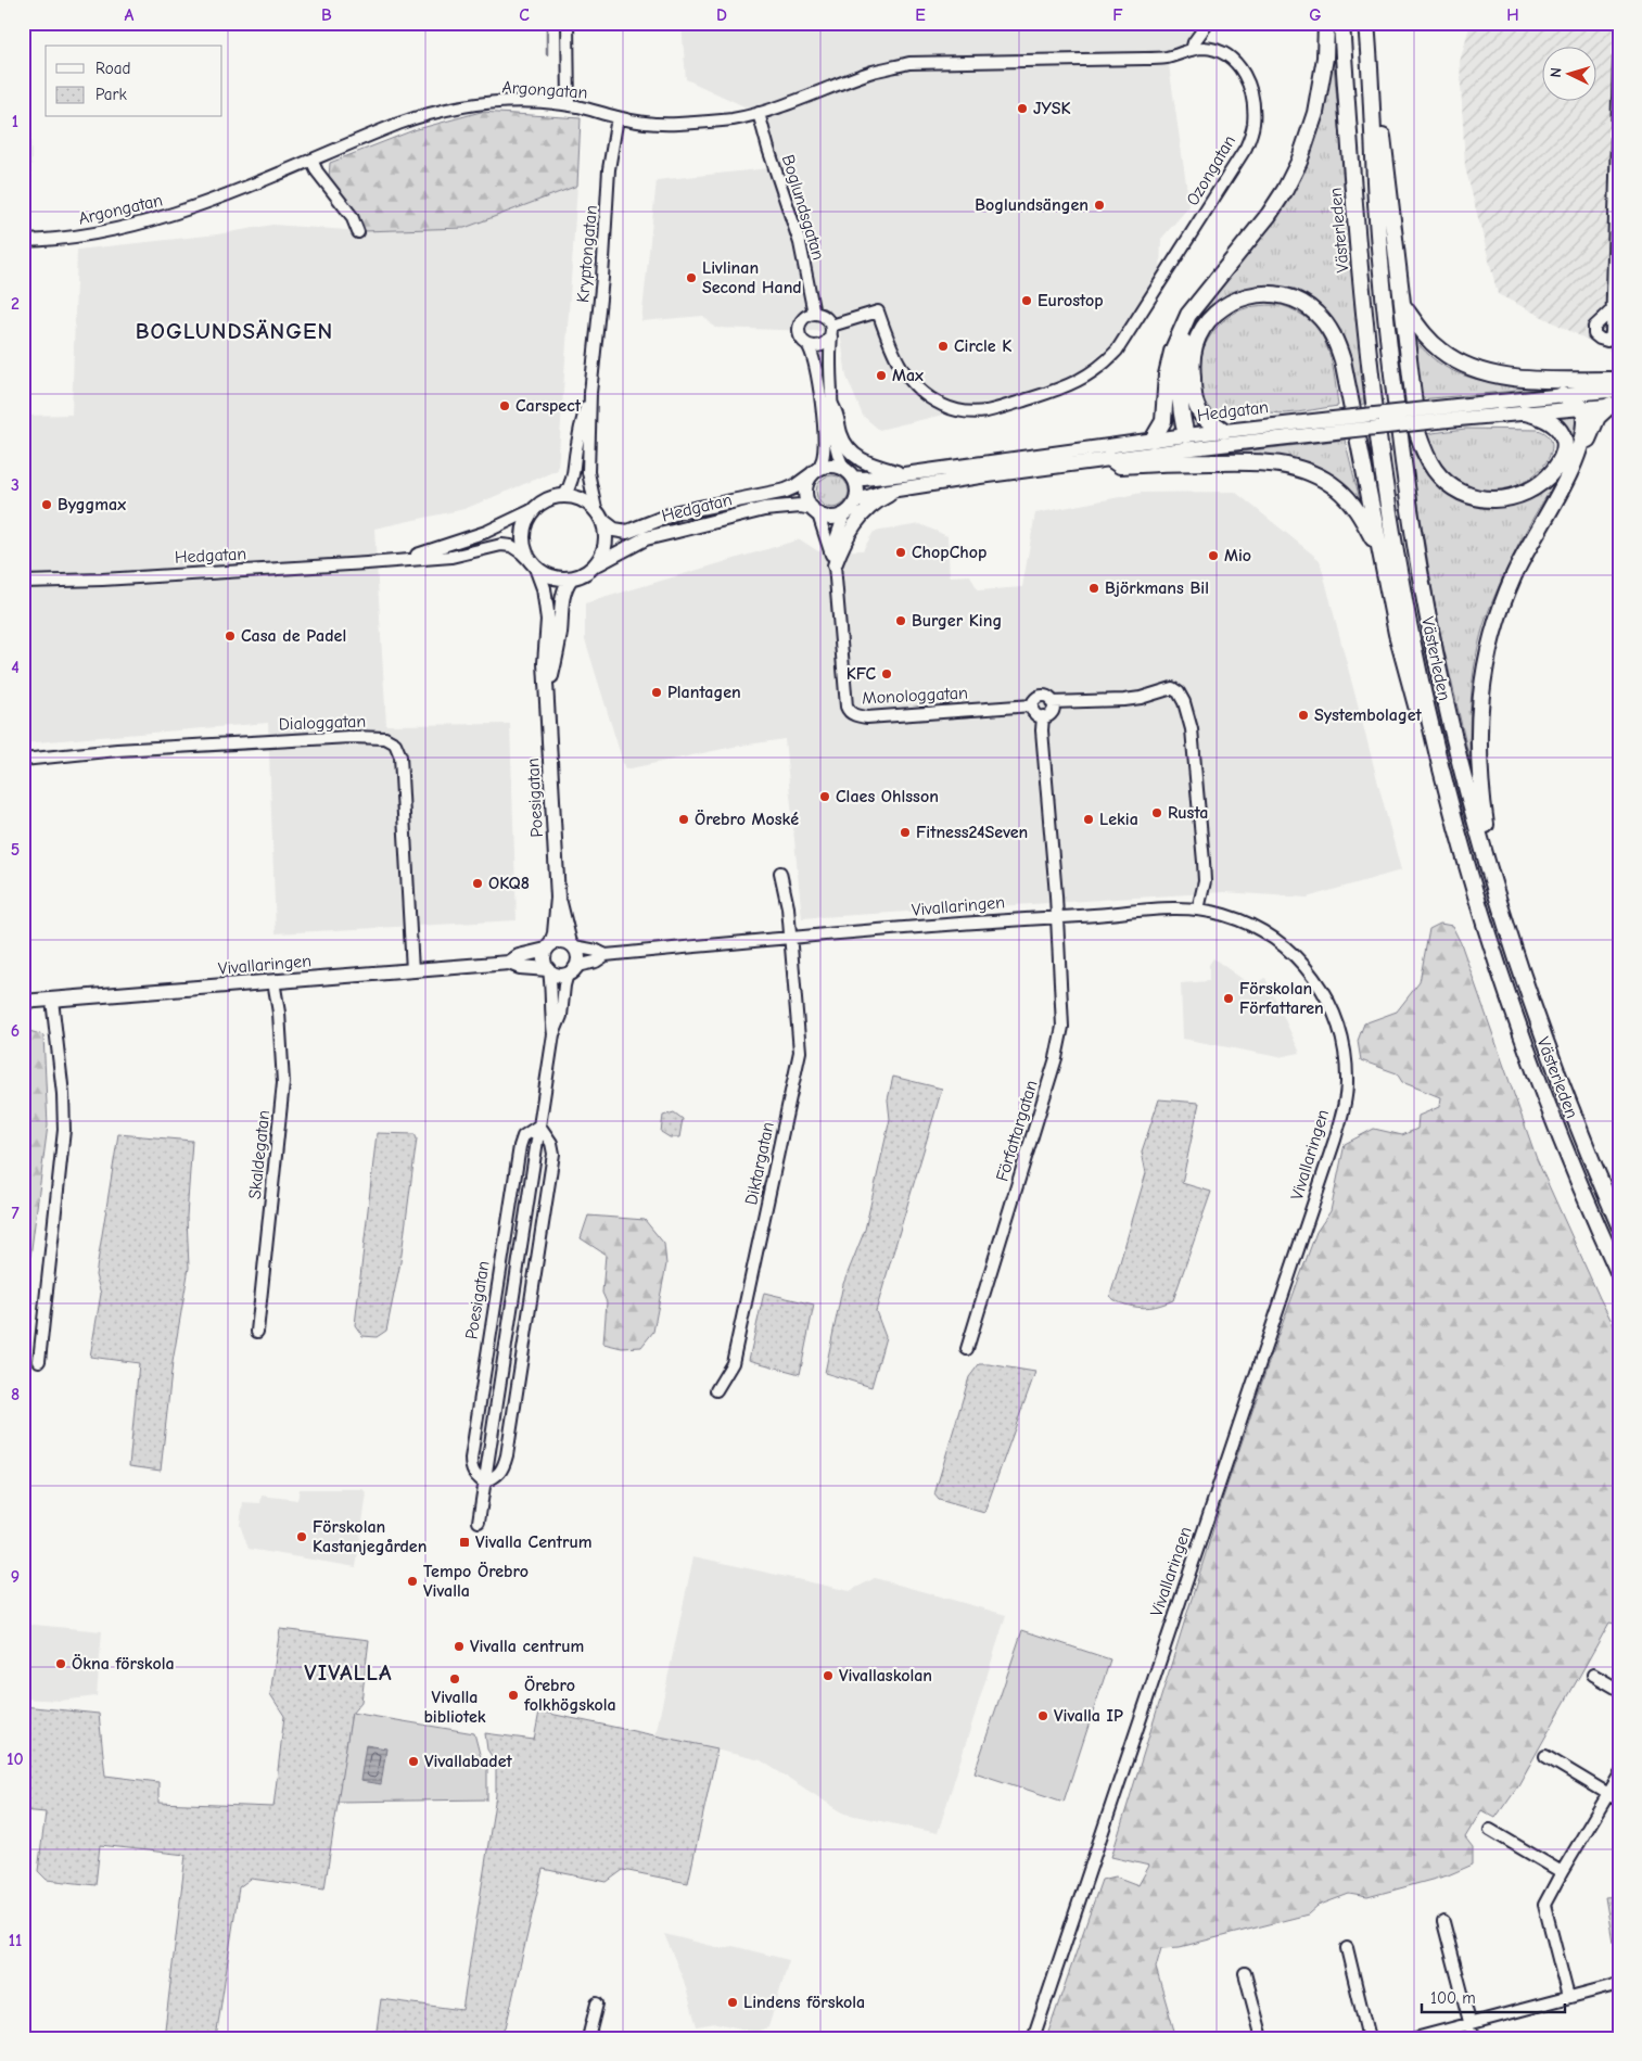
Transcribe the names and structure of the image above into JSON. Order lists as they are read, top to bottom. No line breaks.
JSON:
{"streets":{"highway":["Västerleden"],"main road":["Hedgatan","Poesigatan","Vivallaringen"],"street":["Argongatan","Ozongatan","Boglundsgatan","Kryptongatan","Monologgatan","Dialoggatan","Författargatan","Skaldegatan","Diktargatan"]},"crossings":[["Argongatan","Ozongatan"],["Argongatan","Boglundsgatan"],["Argongatan","Kryptongatan"],["Ozongatan","Boglundsgatan"],["Kryptongatan","Hedgatan"],["Kryptongatan","Poesigatan"],["Hedgatan","Monologgatan"],["Hedgatan","Poesigatan"],["Monologgatan","Författargatan"],["Dialoggatan","Vivallaringen"],["Poesigatan","Vivallaringen"],["Vivallaringen","Författargatan"],["Vivallaringen","Skaldegatan"],["Vivallaringen","Diktargatan"]],"districts":["BOGLUNDSÄNGEN","VIVALLA"],"places":{"other":["JYSK","Boglundsängen","Livlinan Second Hand","Eurostop","Circle K","Max","Carspect","Byggmax","ChopChop","Mio","Björkmans Bil","Burger King","Casa de Padel","KFC","Plantagen","Systembolaget","Claes Ohlsson","Rusta","Örebro Moské","Lekia","Fitness24Seven","OKQ8","Förskolan Författaren","Förskolan Kastanjegården","Tempo Örebro Vivalla","Vivalla centrum","Ökna förskola","Vivallaskolan","Vivalla bibliotek","Örebro folkhögskola","Vivalla IP","Vivallabadet","Lindens förskola"],"transit":["Vivalla Centrum"]},"legend":["Road","Park"],"scale_bar":"100 m","north":"left","grid":{"columns":["A","B","C","D","E","F","G","H"],"rows":["1","2","3","4","5","6","7","8","9","10","11"]}}
